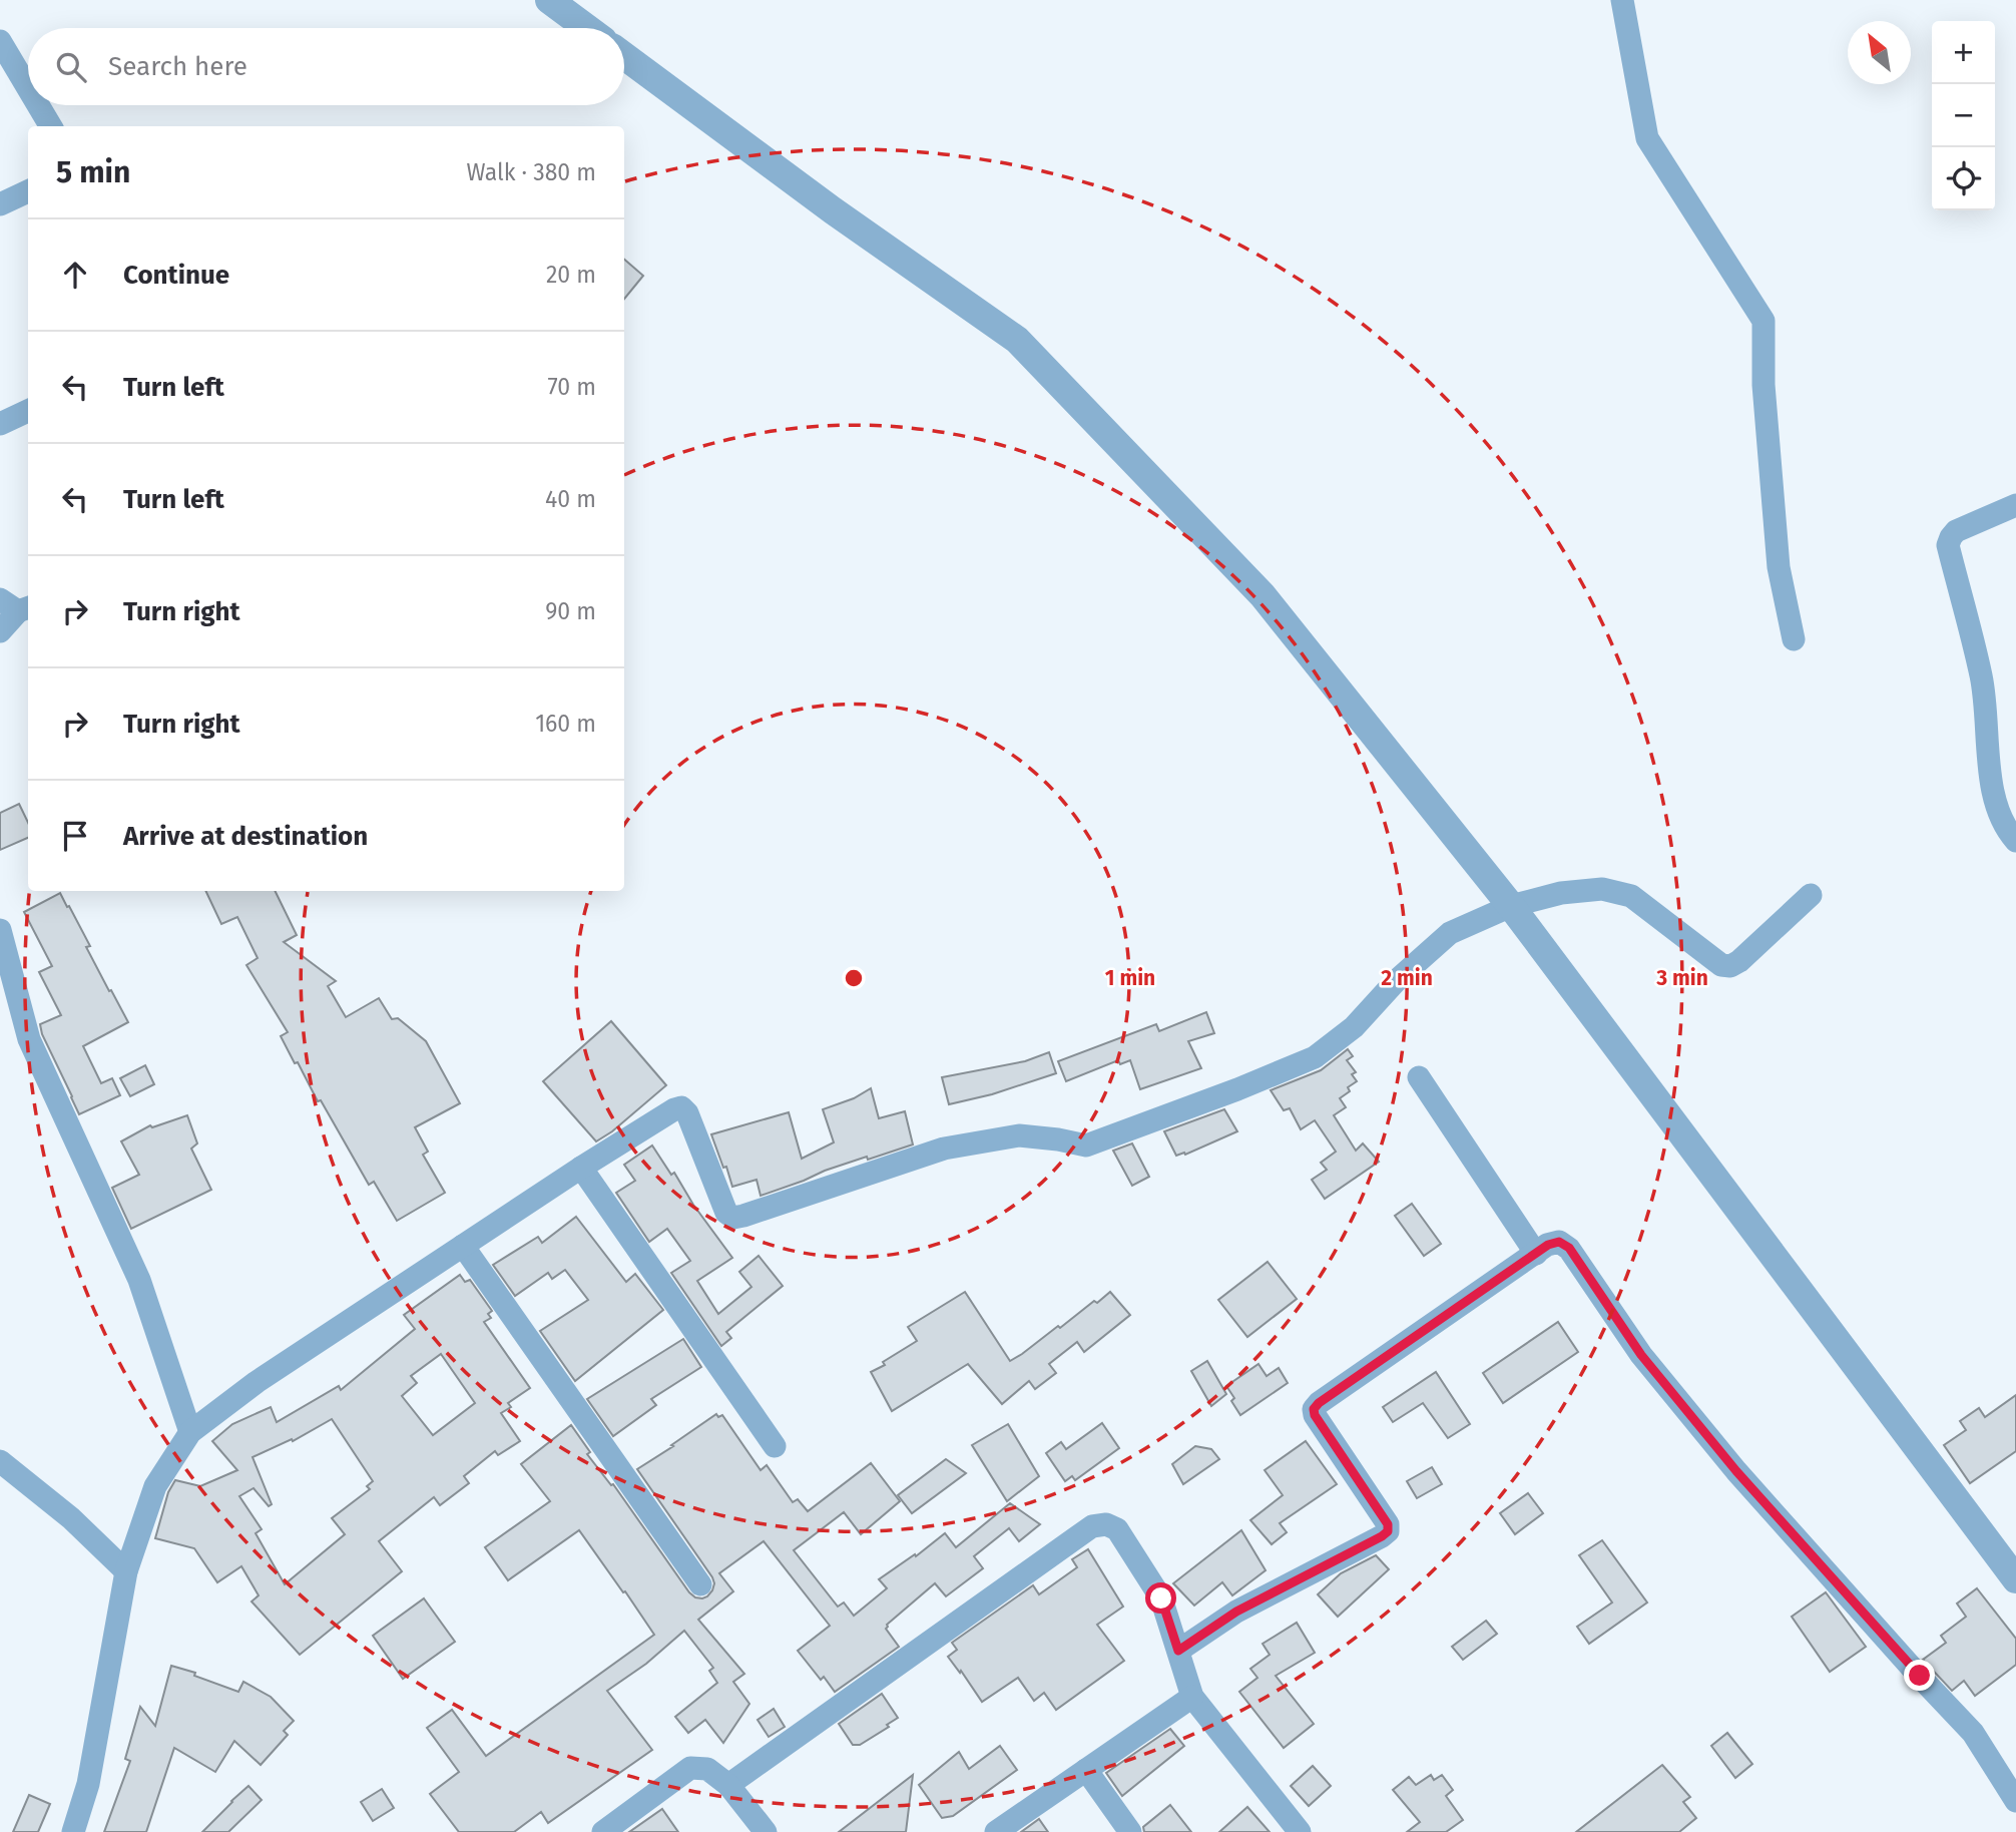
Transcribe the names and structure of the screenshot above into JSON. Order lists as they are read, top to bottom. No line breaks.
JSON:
{"north":"top left","page":{"map_buttons":["+","−"],"search":"Search here","heading":["5 min","Walk · 380 m"],"list":[["Continue","20 m"],["Turn left","70 m"],["Turn left","40 m"],["Turn right","90 m"],["Turn right","160 m"],"Arrive at destination"]},"rings":["1 min","2 min","3 min"]}
